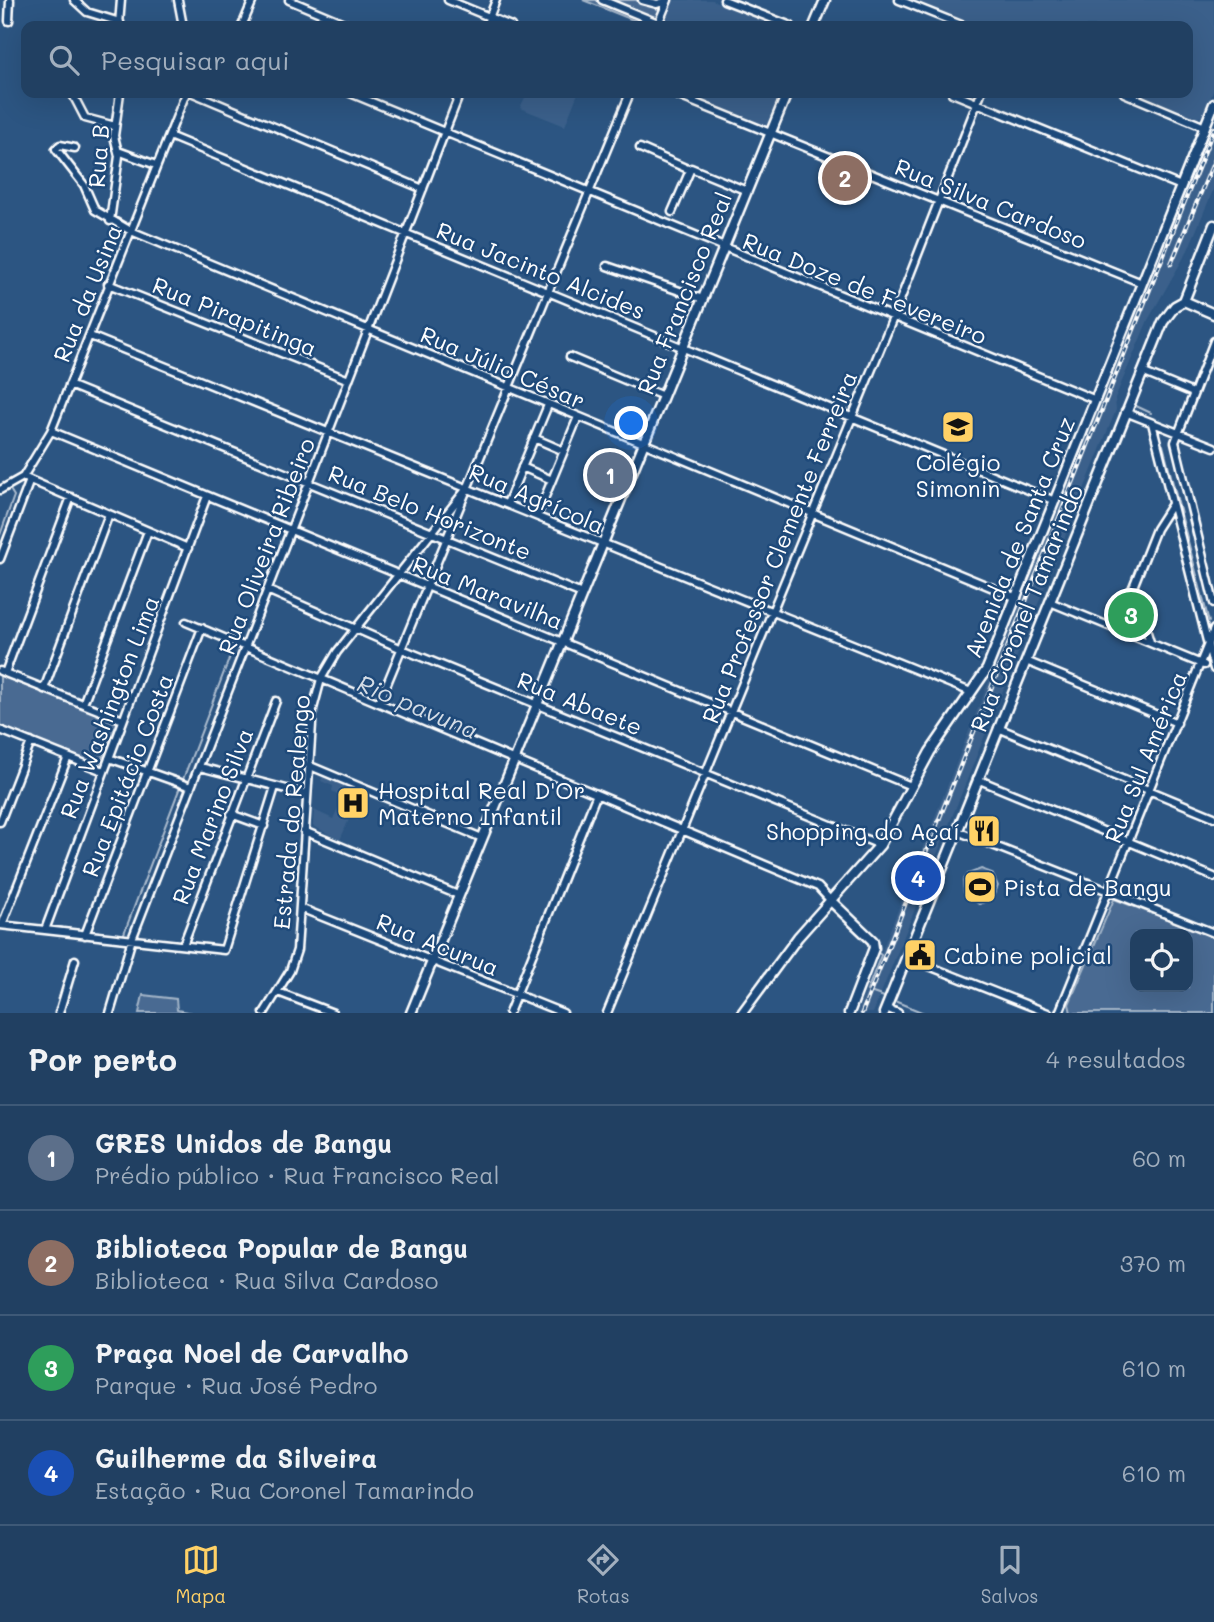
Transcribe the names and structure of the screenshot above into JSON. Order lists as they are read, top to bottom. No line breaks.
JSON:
{"streets":{"main road":["Rua Francisco Real","Avenida de Santa Cruz","Rua Coronel Tamarindo"],"street":["Rua B","Rua Silva Cardoso","Rua Jacinto Alcides","Rua Doze de Fevereiro","Rua da Usina","Rua Pirapitinga","Rua Júlio César","Rua Agrícola","Rua Belo Horizonte","Rua Oliveira Ribeiro","Rua Professor Clemente Ferreira","Rua Maravilha","Rua Abaete","Rua Washington Lima","Rua Sul América","Rua Epitácio Costa","Estrada do Realengo","Rua Marino Silva","Rua Acurua"]},"crossings":[["Rua B","Rua Júlio César"],["Rua Silva Cardoso","Rua Francisco Real"],["Rua Silva Cardoso","Avenida de Santa Cruz"],["Rua Silva Cardoso","Rua Professor Clemente Ferreira"],["Rua Jacinto Alcides","Rua da Usina"],["Rua Jacinto Alcides","Rua Francisco Real"],["Rua Jacinto Alcides","Avenida de Santa Cruz"],["Rua Jacinto Alcides","Rua Oliveira Ribeiro"],["Rua Jacinto Alcides","Rua Professor Clemente Ferreira"],["Rua Doze de Fevereiro","Rua Francisco Real"],["Rua Doze de Fevereiro","Avenida de Santa Cruz"],["Rua Doze de Fevereiro","Rua Oliveira Ribeiro"],["Rua Doze de Fevereiro","Rua Professor Clemente Ferreira"],["Rua da Usina","Rua Pirapitinga"],["Rua da Usina","Rua Júlio César"],["Rua da Usina","Rua Agrícola"],["Rua da Usina","Rua Belo Horizonte"],["Rua da Usina","Rua Maravilha"],["Rua Francisco Real","Rua Júlio César"],["Rua Francisco Real","Rua Agrícola"],["Rua Francisco Real","Rua Belo Horizonte"],["Rua Francisco Real","Rua Maravilha"],["Rua Francisco Real","Rua Abaete"],["Rua Francisco Real","Rua Acurua"],["Rua Pirapitinga","Rua Oliveira Ribeiro"],["Rua Júlio César","Avenida de Santa Cruz"],["Rua Júlio César","Rua Oliveira Ribeiro"],["Rua Júlio César","Rua Professor Clemente Ferreira"],["Rua Agrícola","Avenida de Santa Cruz"],["Rua Agrícola","Rua Oliveira Ribeiro"],["Rua Agrícola","Rua Professor Clemente Ferreira"],["Rua Agrícola","Estrada do Realengo"],["Rua Belo Horizonte","Rua Oliveira Ribeiro"],["Rua Belo Horizonte","Estrada do Realengo"],["Avenida de Santa Cruz","Rua Maravilha"],["Avenida de Santa Cruz","Rua Abaete"],["Rua Oliveira Ribeiro","Rua Maravilha"],["Rua Oliveira Ribeiro","Rua Abaete"],["Rua Professor Clemente Ferreira","Rua Maravilha"],["Rua Professor Clemente Ferreira","Rua Abaete"],["Rua Maravilha","Rua Washington Lima"],["Rua Maravilha","Estrada do Realengo"],["Rua Abaete","Estrada do Realengo"],["Estrada do Realengo","Rua Acurua"]],"water":["Rio pavuna"],"places":{"school or university":["Colégio Simonin"],"hospital":["Hospital Real D'Or Materno Infantil"],"restaurant":["Shopping do Açaí"],"sports":["Pista de Bangu"],"public building":["Cabine policial"]},"page":{"search":"Pesquisar aqui","pins":["2","1","3","4"],"heading":["Por perto","4 resultados"],"list":[{"mark":"1","name":"GRES Unidos de Bangu","note":"Prédio público · Rua Francisco Real","value":"60 m"},{"mark":"2","name":"Biblioteca Popular de Bangu","note":"Biblioteca · Rua Silva Cardoso","value":"370 m"},{"mark":"3","name":"Praça Noel de Carvalho","note":"Parque · Rua José Pedro","value":"610 m"},{"mark":"4","name":"Guilherme da Silveira","note":"Estação · Rua Coronel Tamarindo","value":"610 m"}],"nav":["Mapa","Rotas","Salvos"]}}
